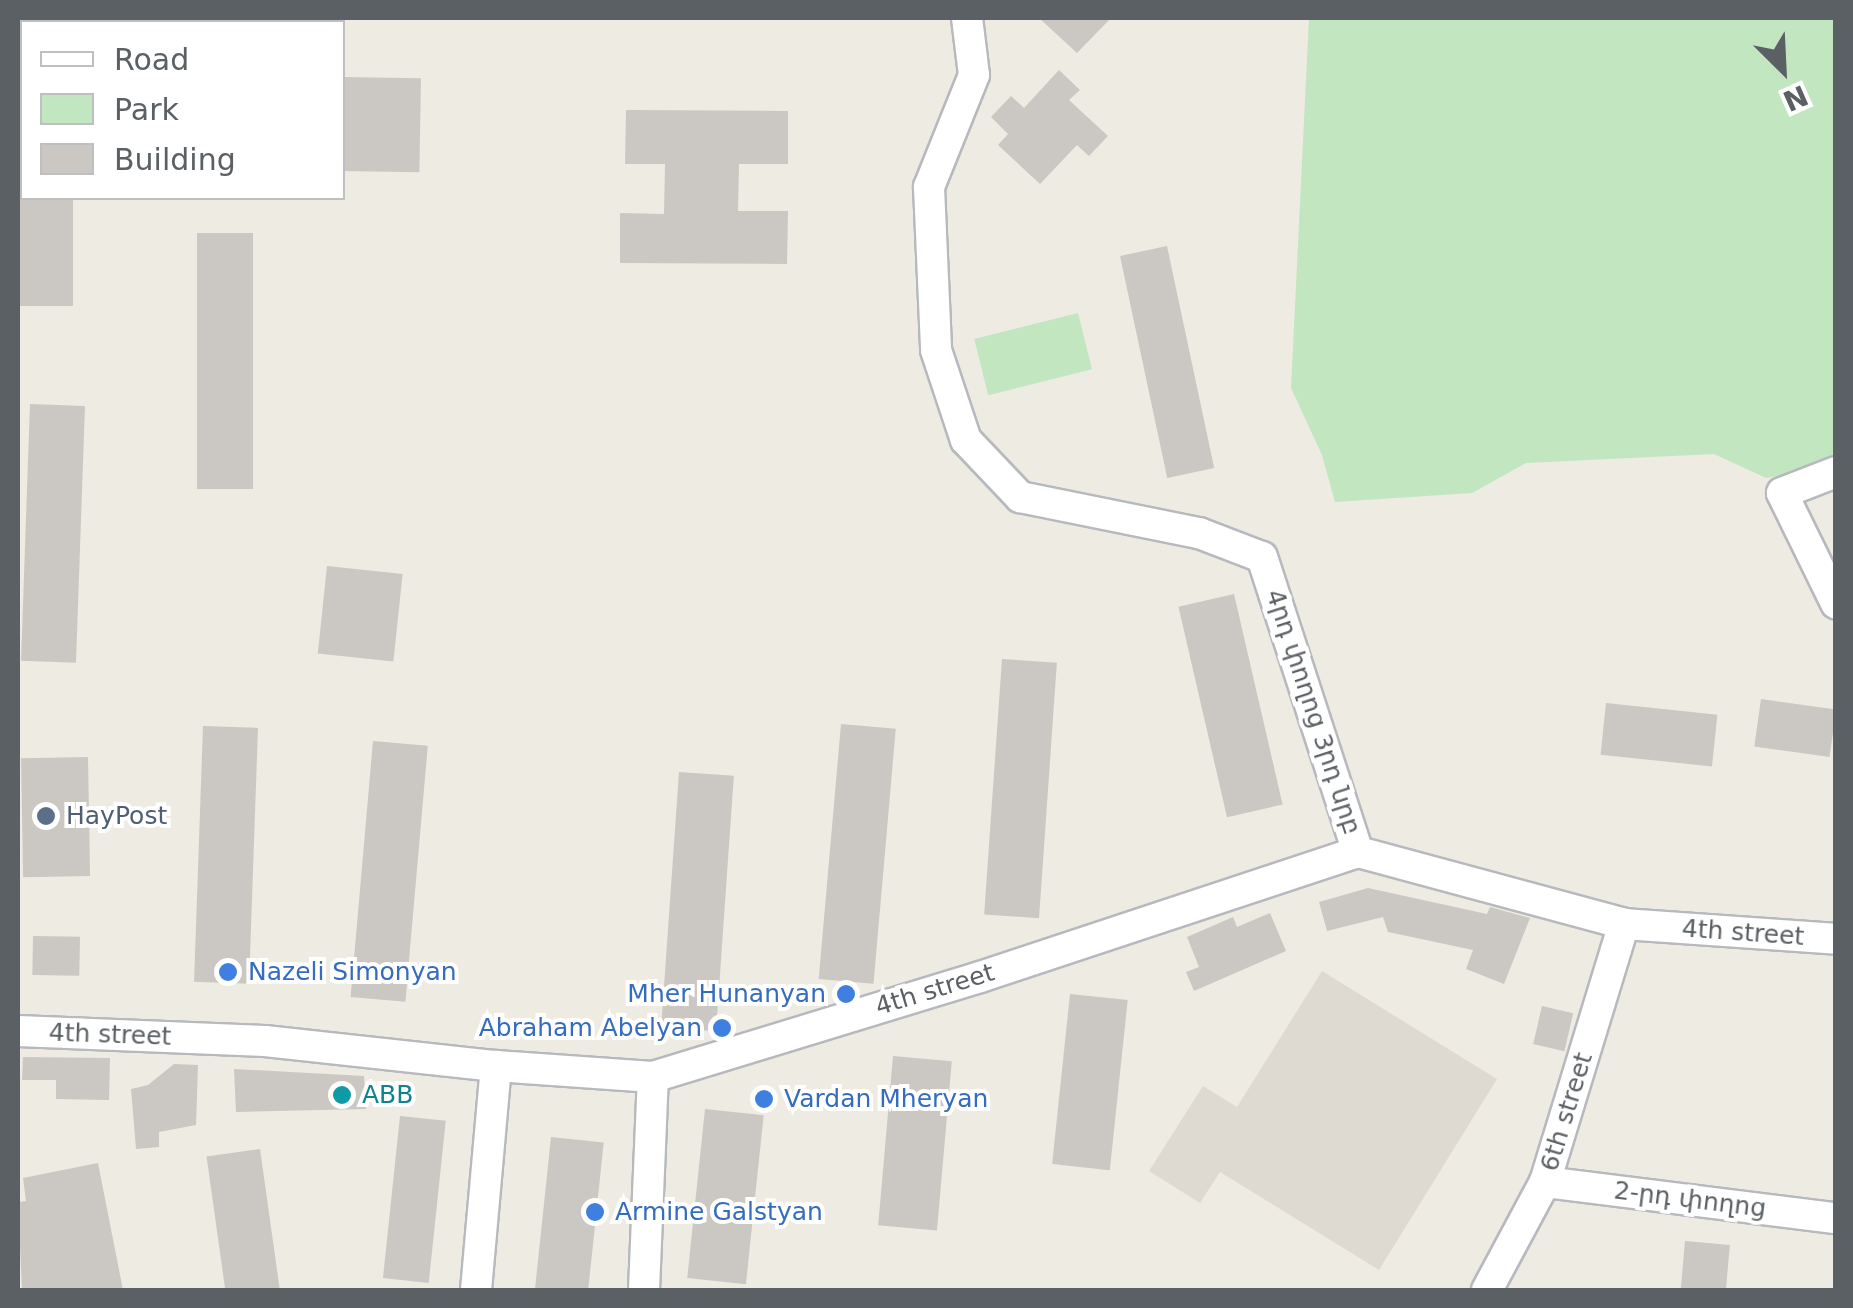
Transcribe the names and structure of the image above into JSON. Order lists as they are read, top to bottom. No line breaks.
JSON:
{"streets":{"street":["4րդ փողոց 3րդ նրբ","4th street","6th street","2-րդ փողոց"]},"crossings":[["4րդ փողոց 3րդ նրբ","4th street"],["4th street","6th street"],["6th street","2-րդ փողոց"]],"places":["HayPost","Nazeli Simonyan","Mher Hunanyan","Abraham Abelyan","ABB","Vardan Mheryan","Armine Galstyan"],"legend":["Road","Park","Building"],"north":"bottom right"}
